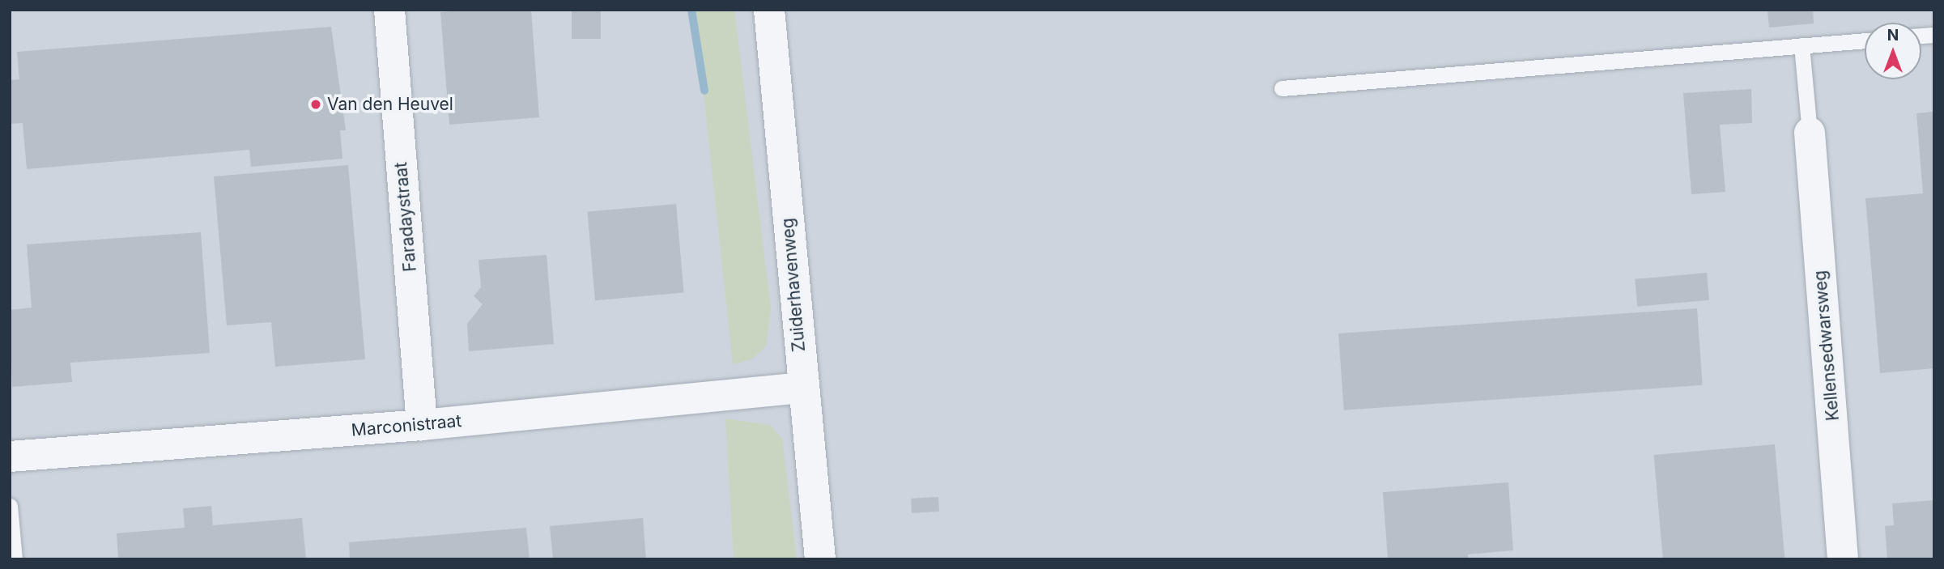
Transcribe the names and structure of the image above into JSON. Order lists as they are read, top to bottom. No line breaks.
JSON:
{"streets":{"street":["Faradaystraat","Zuiderhavenweg","Kellensedwarsweg","Marconistraat"]},"crossings":[["Faradaystraat","Marconistraat"],["Zuiderhavenweg","Marconistraat"]],"places":["Van den Heuvel"],"north":"top"}
